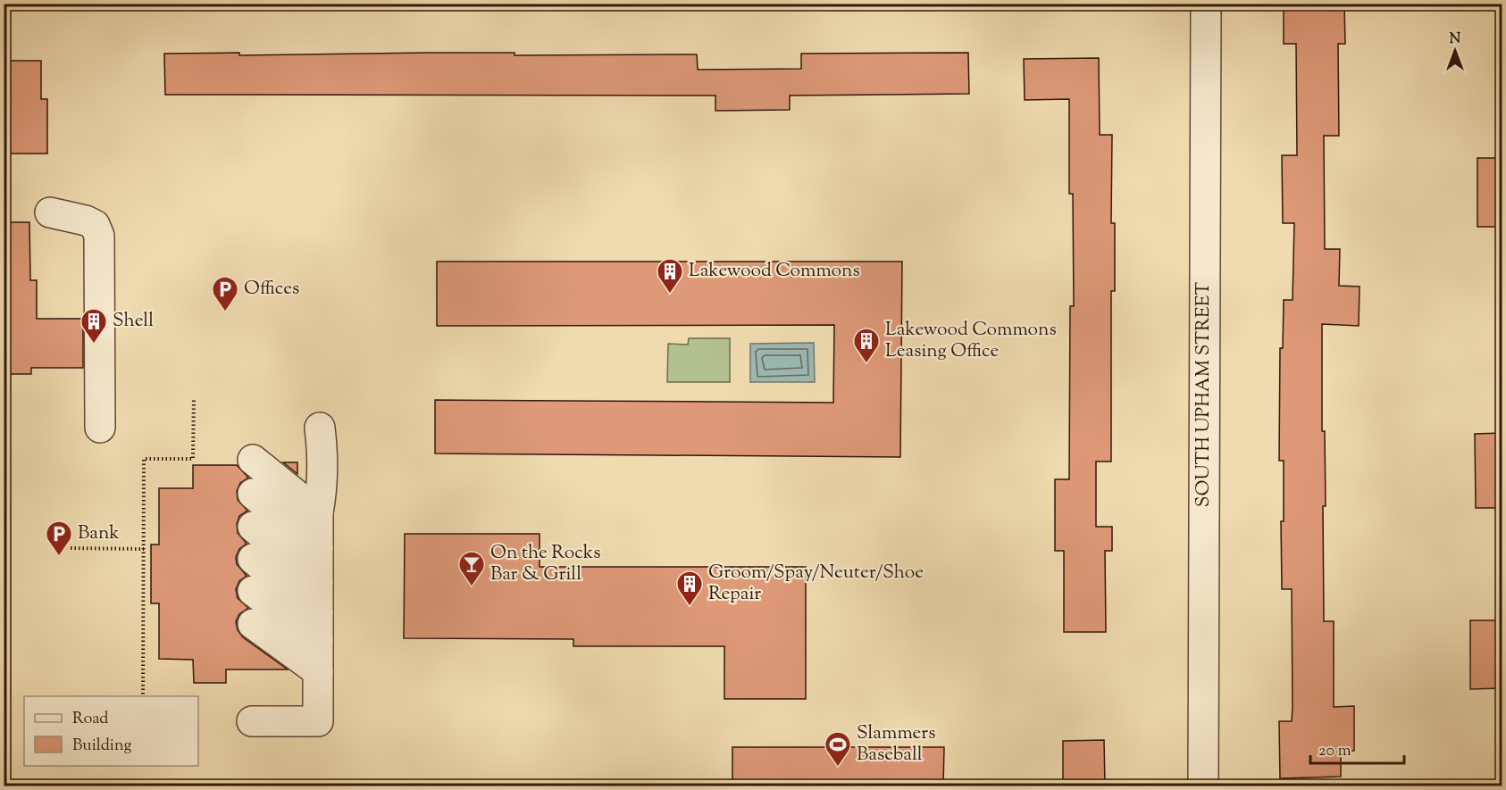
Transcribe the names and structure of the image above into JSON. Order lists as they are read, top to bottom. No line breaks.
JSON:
{"streets":{"street":["SOUTH UPHAM STREET"]},"places":{"building":["Lakewood Commons","Shell","Lakewood Commons Leasing Office","Groom/Spay/Neuter/Shoe Repair"],"parking":["Offices","Bank"],"bar":["On the Rocks Bar & Grill"],"sports":["Slammers Baseball"]},"legend":["Road","Building"],"scale_bar":"20 m","north":"top"}
